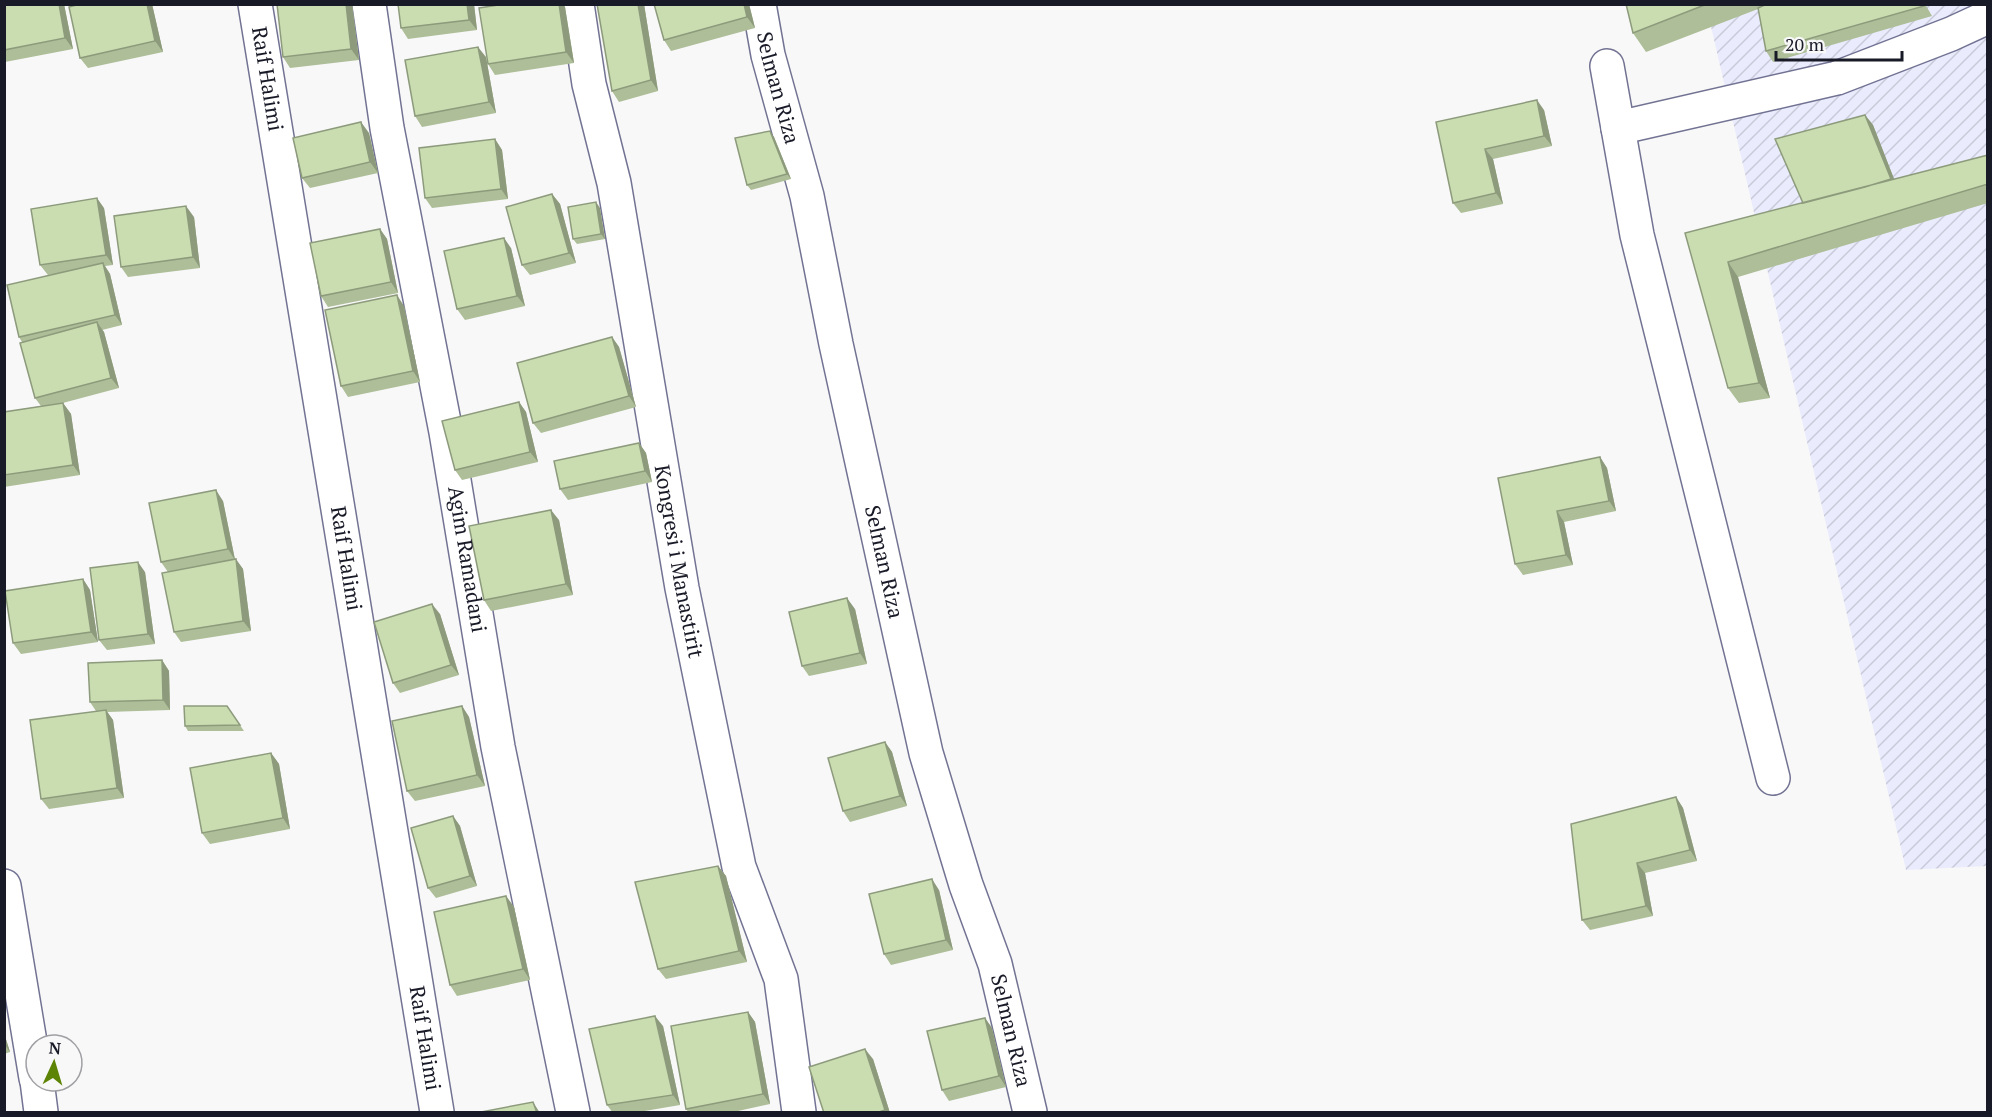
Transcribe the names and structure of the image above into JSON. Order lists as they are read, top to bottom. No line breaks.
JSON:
{"streets":{"street":["Raif Halimi","Selman Riza","Agim Ramadani","Kongresi i Manastirit"]},"scale_bar":"20 m","north":"top"}
